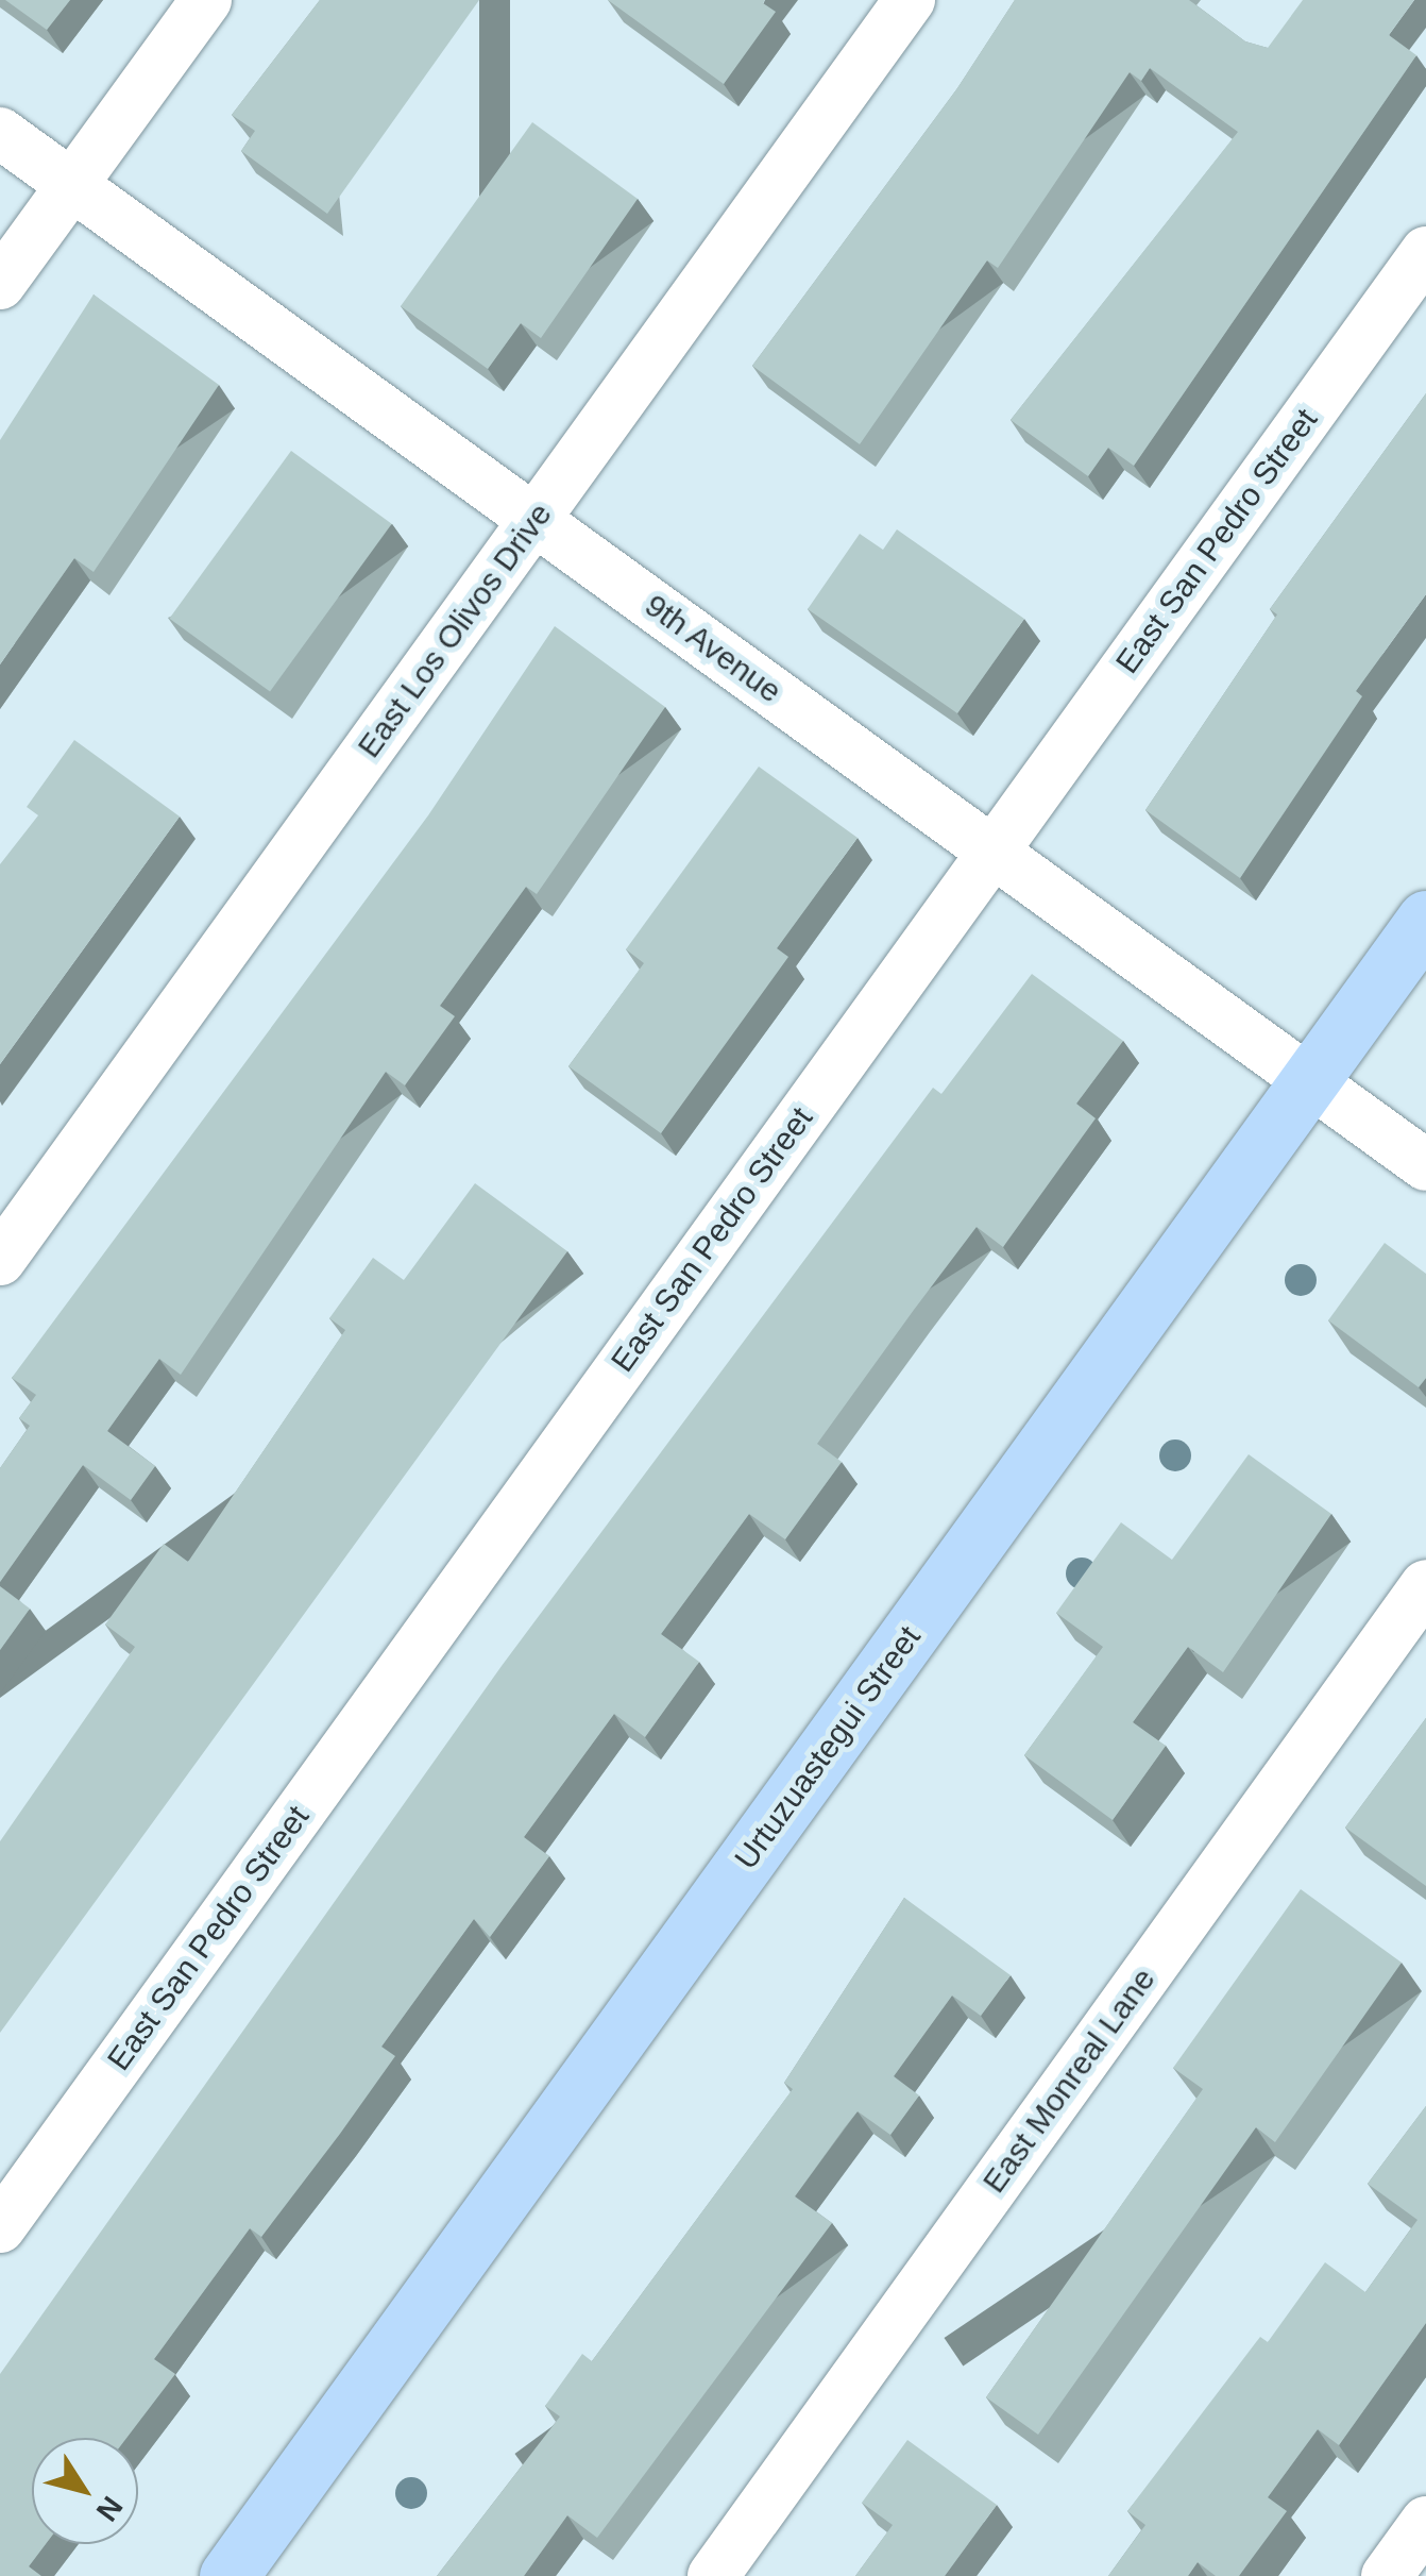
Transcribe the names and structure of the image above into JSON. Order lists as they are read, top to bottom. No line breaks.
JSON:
{"streets":{"main road":["Urtuzuastegui Street"],"street":["East San Pedro Street","East Los Olivos Drive","9th Avenue","East Monreal Lane"]},"crossings":[["East San Pedro Street","9th Avenue"],["East Los Olivos Drive","9th Avenue"],["9th Avenue","Urtuzuastegui Street"]],"north":"bottom right"}
